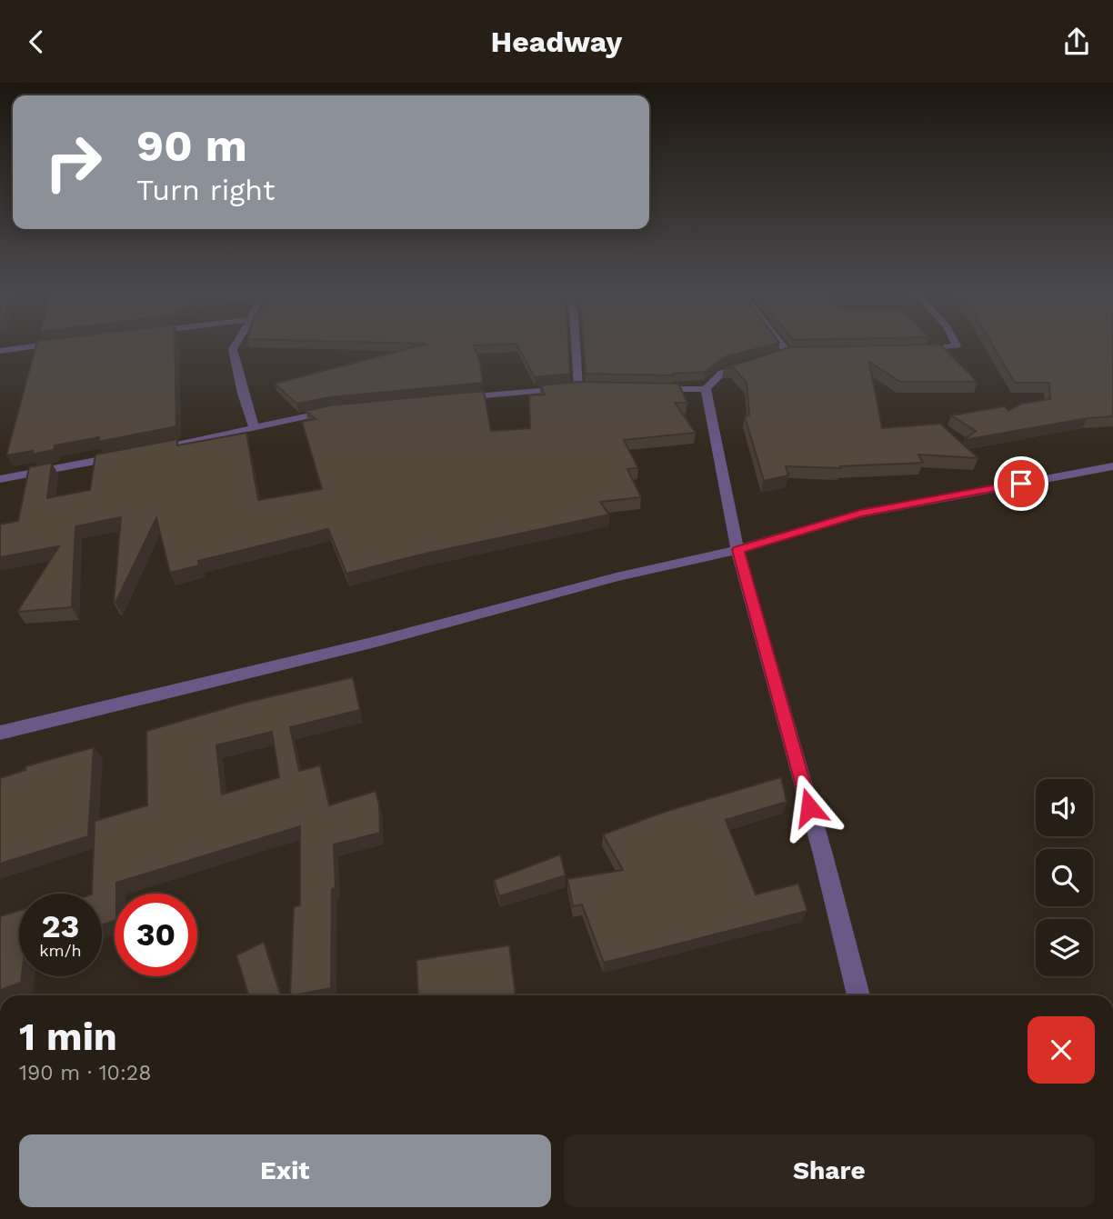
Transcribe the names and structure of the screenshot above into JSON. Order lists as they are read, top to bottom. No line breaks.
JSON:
{"page":{"header":"Headway","turn":["90 m","Turn right"],"speed":"23 km/h","limit":"30","heading":["1 min","190 m · 10:28"],"buttons":["Exit","Share"]}}
